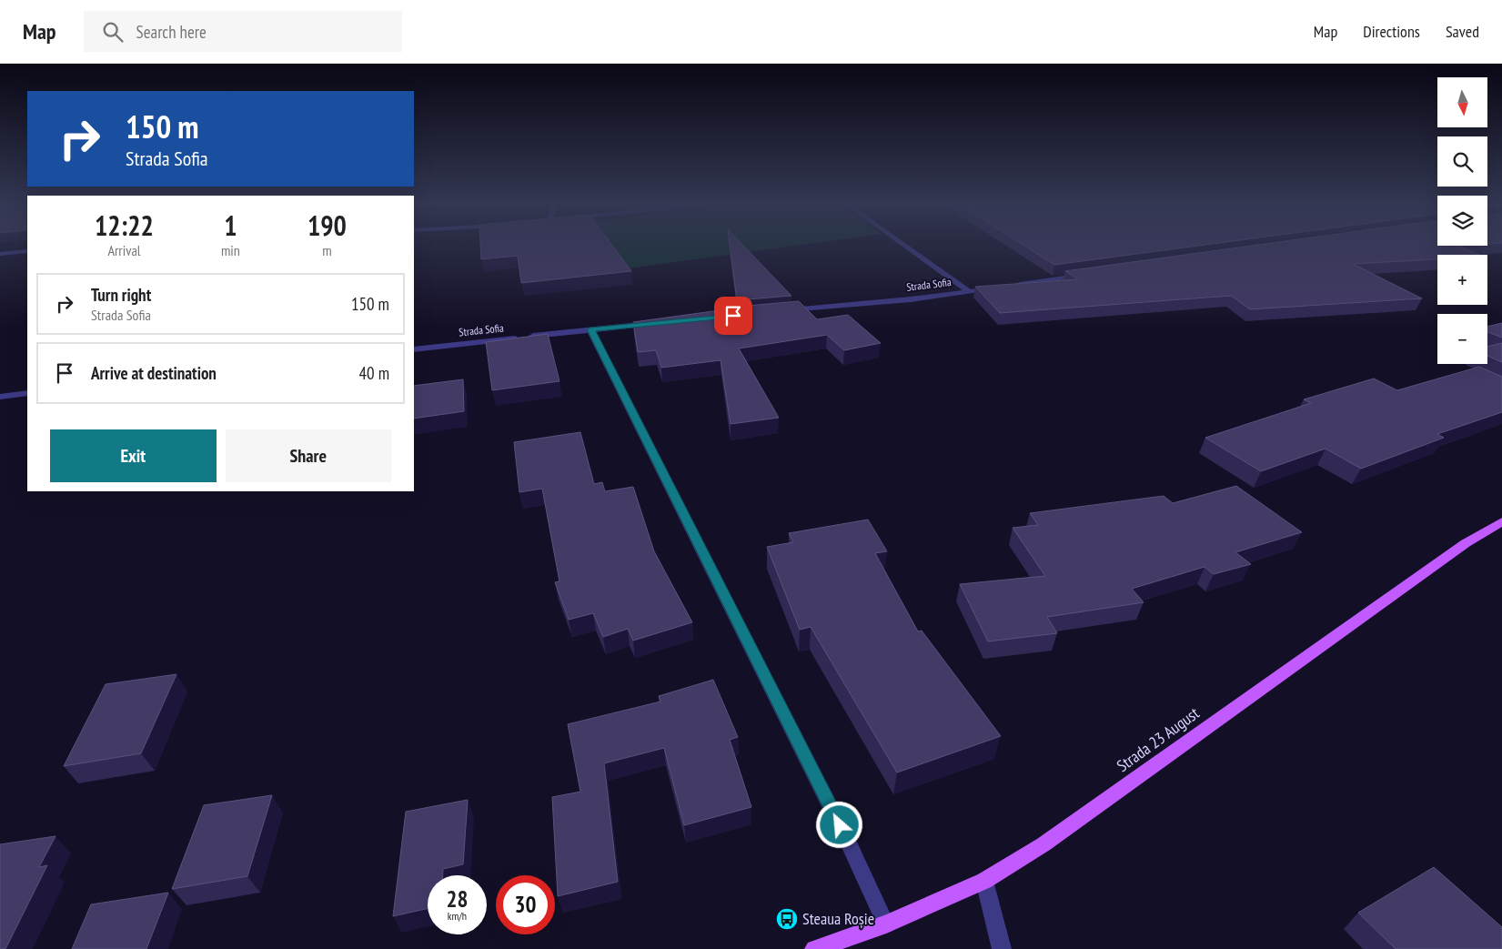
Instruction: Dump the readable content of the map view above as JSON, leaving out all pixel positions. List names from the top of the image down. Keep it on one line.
{"streets":{"main road":["Strada 23 August"],"street":["Strada Sofia"]},"places":{"bus stop":["Steaua Roșie"]},"north":"bottom","page":{"header":"Map","search":"Search here","nav":["Map","Directions","Saved"],"map_buttons":["+","−"],"turn":["150 m","Strada Sofia"],"eta":["12:22","Arrival","1","min","190","m"],"list":[{"name":"Turn right","note":"Strada Sofia","value":"150 m"},{"name":"Arrive at destination","value":"40 m"}],"buttons":["Exit","Share"],"speed":"28 km/h","limit":"30"}}
